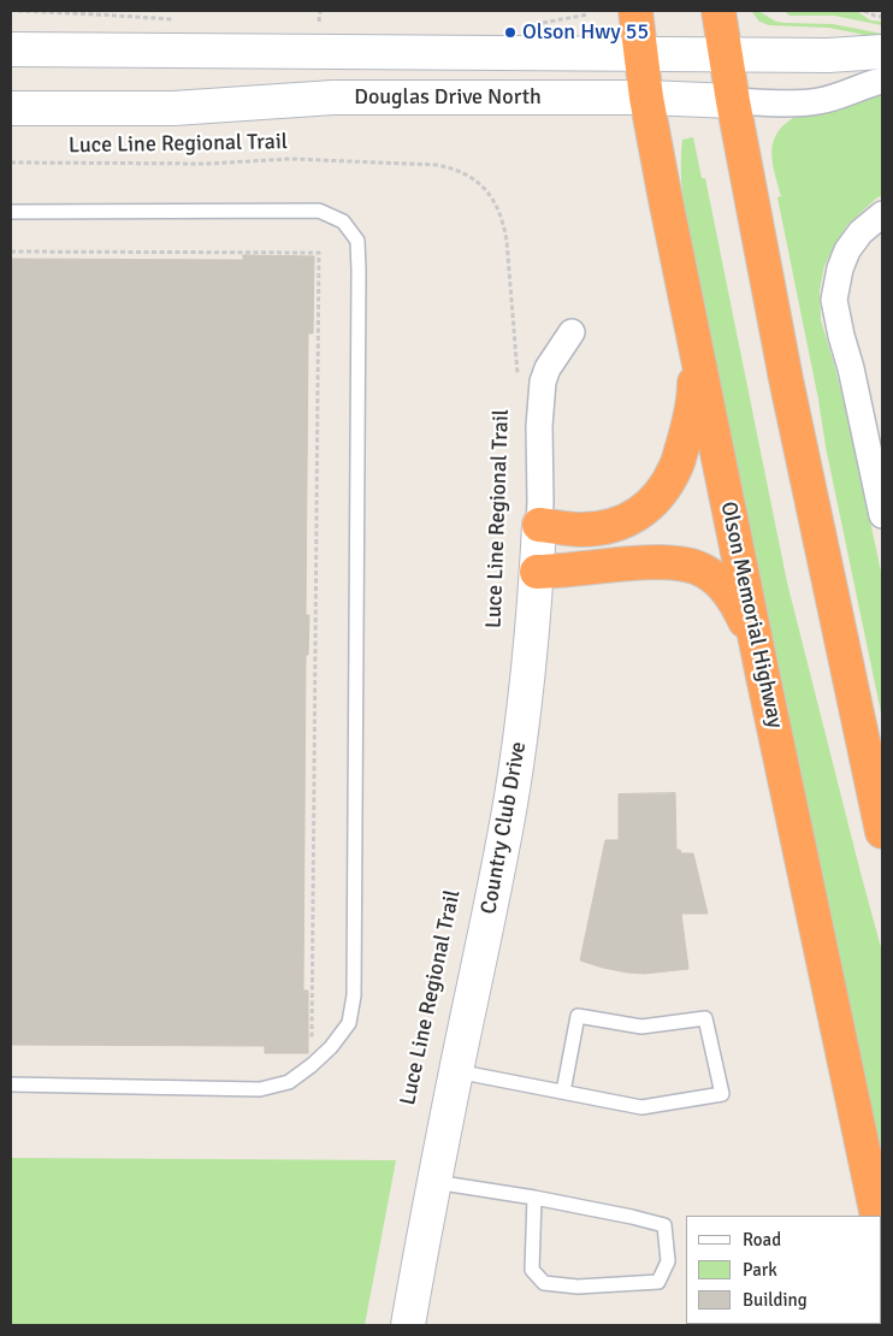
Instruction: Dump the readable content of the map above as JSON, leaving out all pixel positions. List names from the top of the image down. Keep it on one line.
{"streets":{"highway":["Olson Memorial Highway"],"street":["Douglas Drive North","Country Club Drive"],"path":["Luce Line Regional Trail"]},"crossings":[["Douglas Drive North","Olson Memorial Highway"]],"places":["Olson Hwy 55"],"legend":["Road","Park","Building"]}
